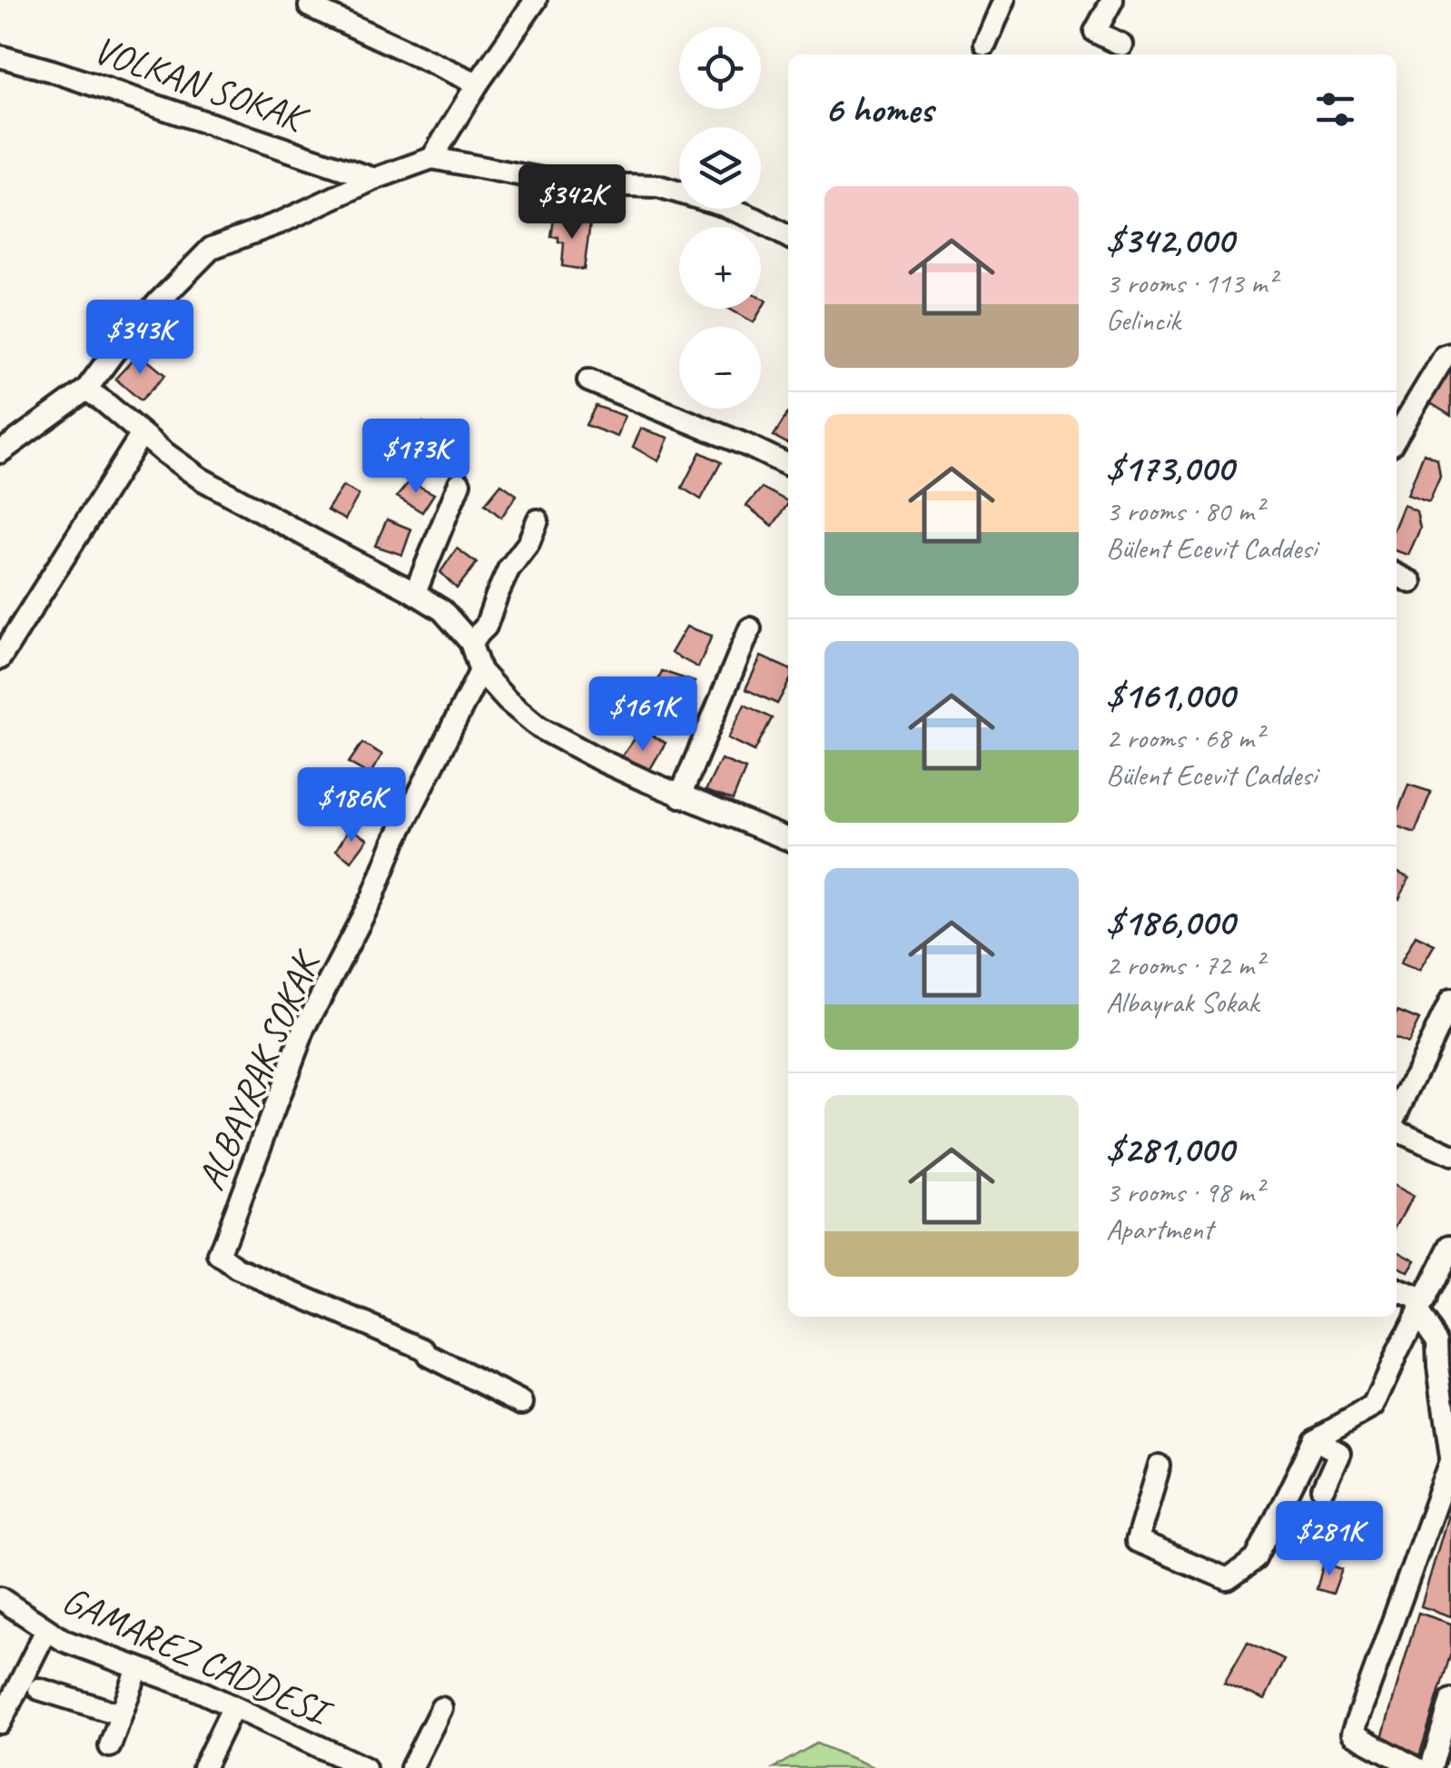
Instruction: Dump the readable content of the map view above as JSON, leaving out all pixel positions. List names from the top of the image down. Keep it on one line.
{"streets":{"street":["VOLKAN SOKAK","ALBAYRAK SOKAK","GAMAREZ CADDESI"]},"page":{"map_buttons":["+","−"],"heading":"6 homes","list":[{"name":"$342,000","note":"3 rooms · 113 m² · Gelincik"},{"name":"$173,000","note":"3 rooms · 80 m² · Bülent Ecevit Caddesi"},{"name":"$161,000","note":"2 rooms · 68 m² · Bülent Ecevit Caddesi"},{"name":"$186,000","note":"2 rooms · 72 m² · Albayrak Sokak"},{"name":"$281,000","note":"3 rooms · 98 m² · Apartment"}],"price":["$342K","$343K","$173K","$161K","$186K","$281K"]}}
